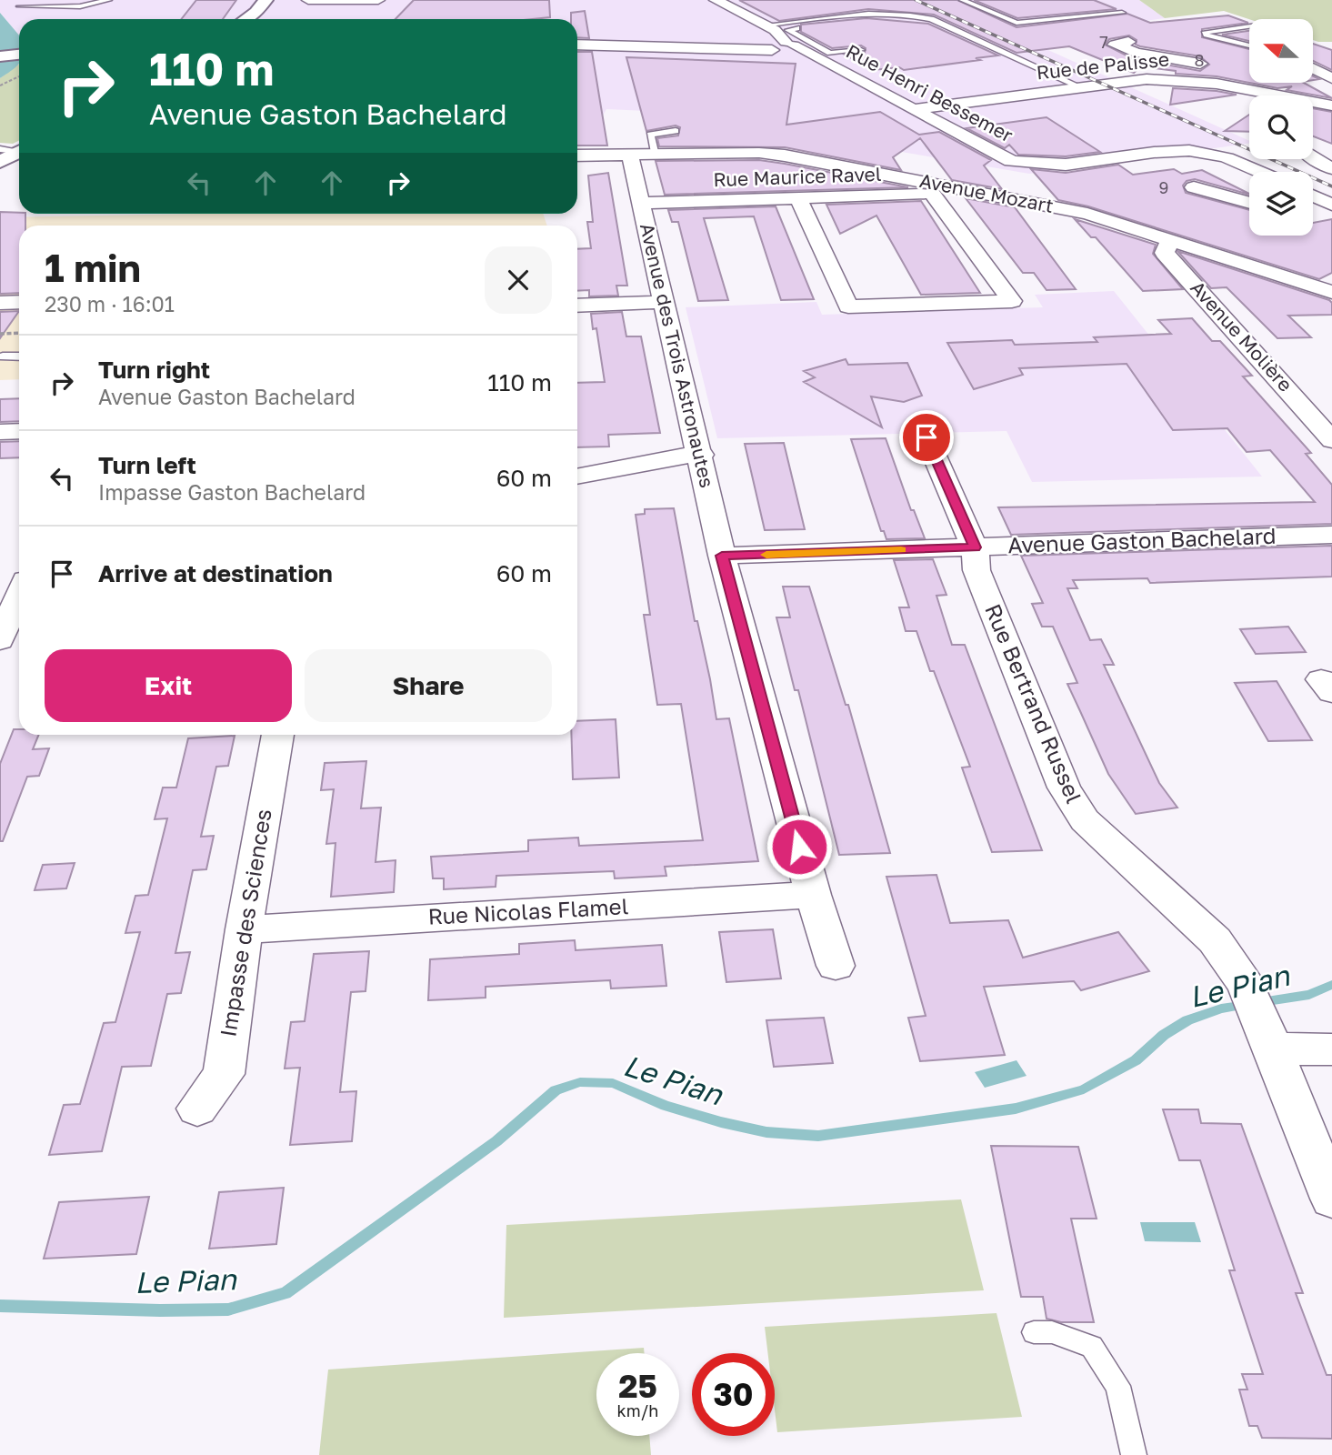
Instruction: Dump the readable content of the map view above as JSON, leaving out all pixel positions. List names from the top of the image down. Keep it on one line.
{"streets":{"street":["Rue de Palisse","Rue Henri Bessemer","Rue Maurice Ravel","Avenue Mozart","Avenue Molière","Avenue des Trois Astronautes","Avenue Gaston Bachelard","Rue Bertrand Russel","Rue Nicolas Flamel","Impasse des Sciences"]},"crossings":[["Rue de Palisse","Rue Henri Bessemer"],["Rue Maurice Ravel","Avenue Mozart"],["Rue Maurice Ravel","Avenue des Trois Astronautes"],["Avenue Mozart","Avenue Molière"],["Avenue Mozart","Avenue des Trois Astronautes"],["Avenue des Trois Astronautes","Avenue Gaston Bachelard"],["Avenue Gaston Bachelard","Rue Bertrand Russel"],["Rue Nicolas Flamel","Impasse des Sciences"]],"water":["Le Pian"],"house_numbers":["7","8","9"],"north":"left","page":{"turn":["110 m","Avenue Gaston Bachelard"],"heading":["1 min","230 m · 16:01"],"list":[{"name":"Turn right","note":"Avenue Gaston Bachelard","value":"110 m"},{"name":"Turn left","note":"Impasse Gaston Bachelard","value":"60 m"},{"name":"Arrive at destination","value":"60 m"}],"buttons":["Exit","Share"],"speed":"25 km/h","limit":"30"}}
